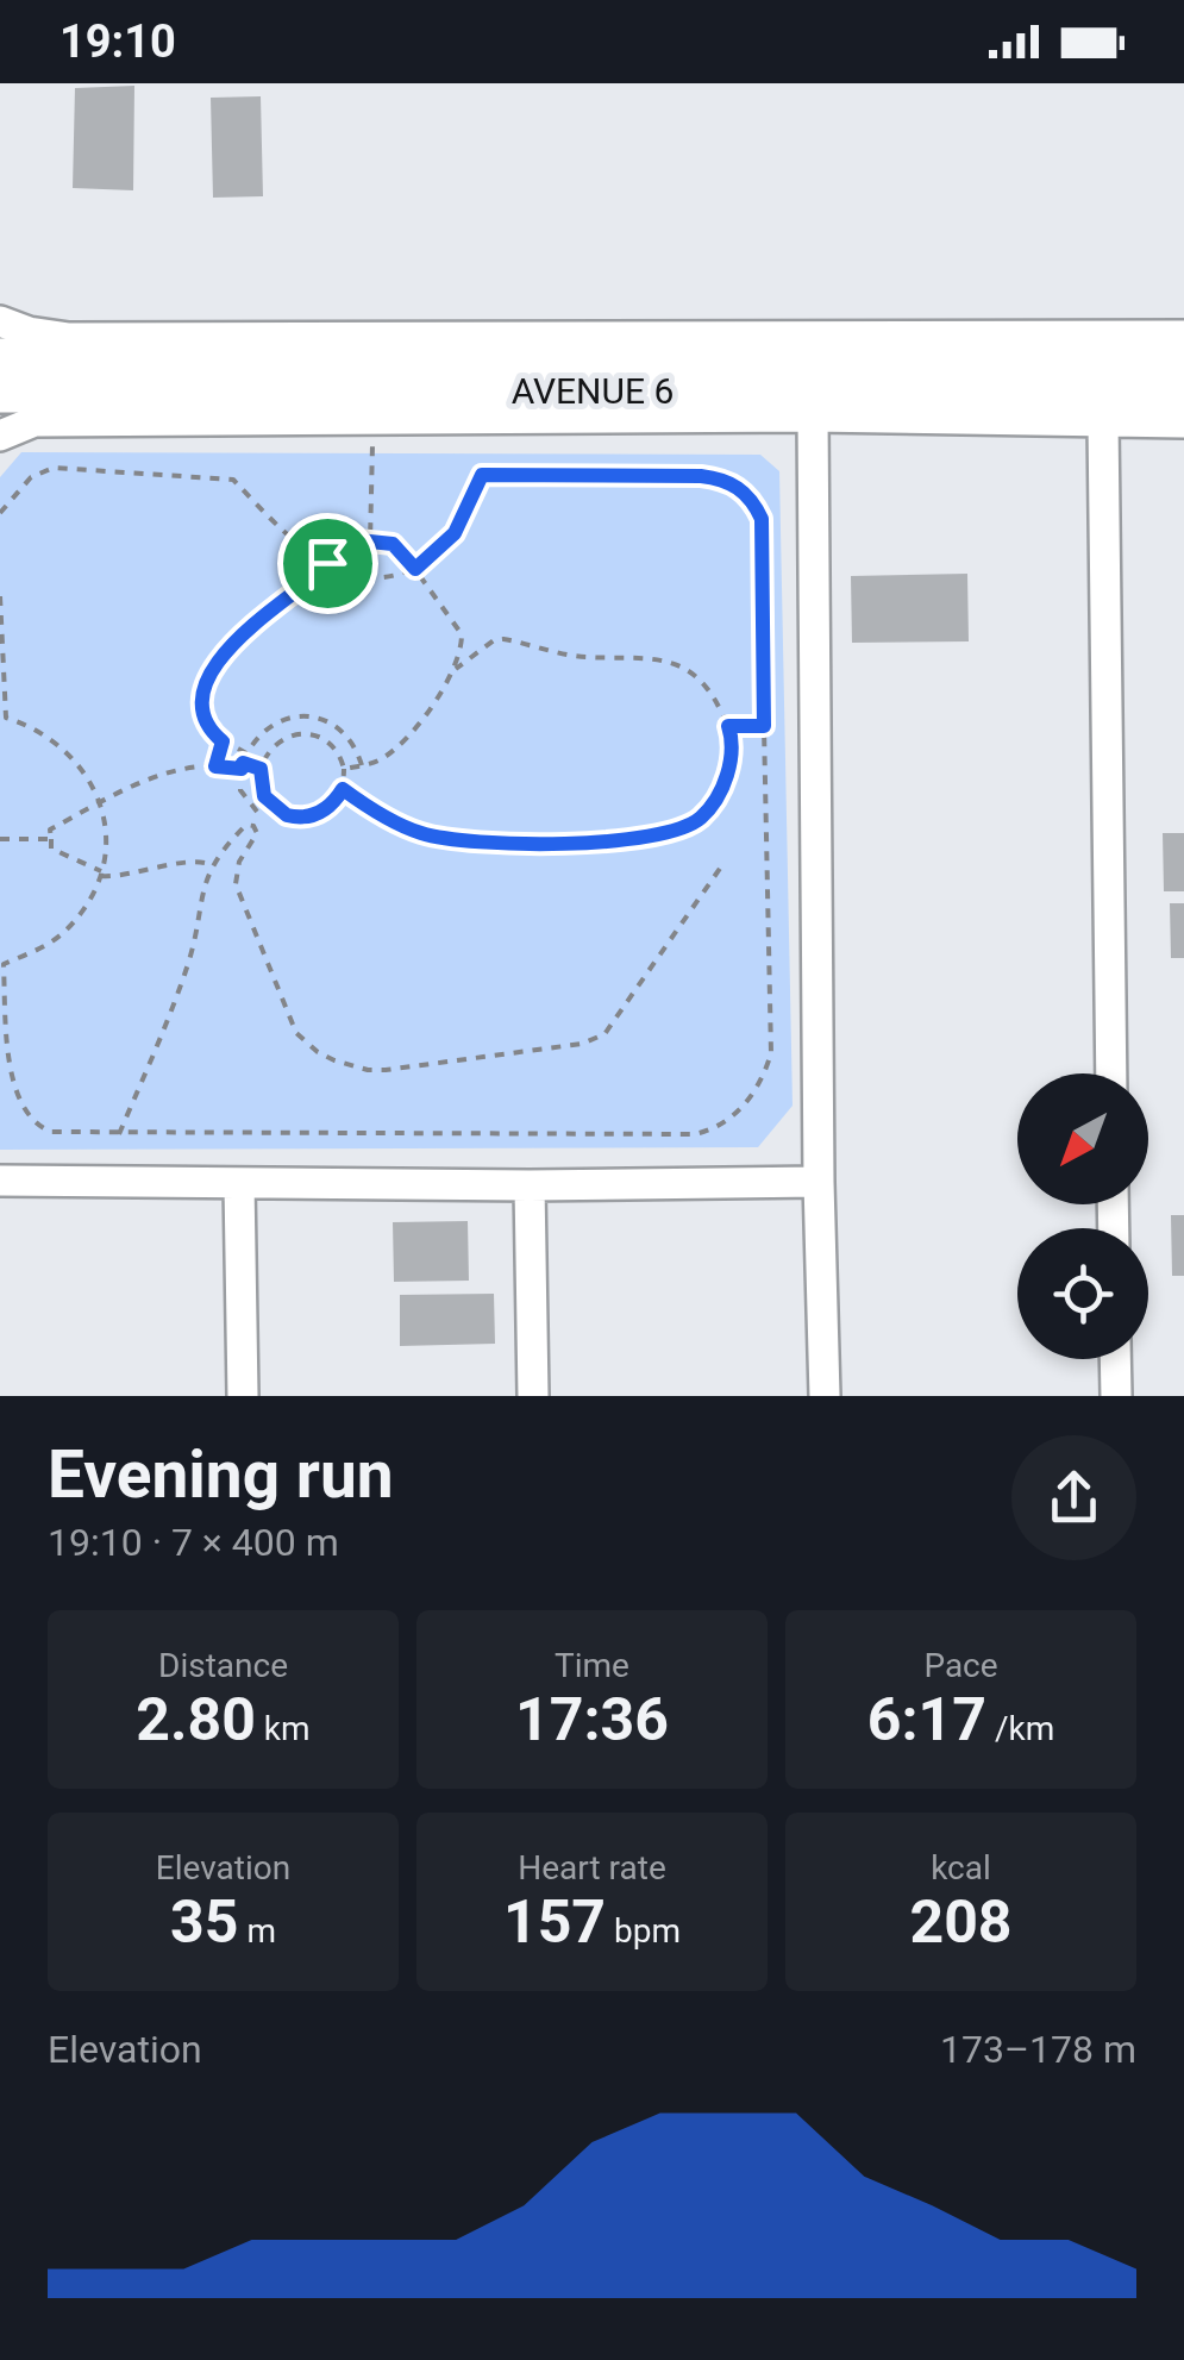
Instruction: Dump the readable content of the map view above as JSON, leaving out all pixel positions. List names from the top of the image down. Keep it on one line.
{"streets":{"main road":["AVENUE 6"]},"north":"bottom left","page":{"status":"19:10","heading":["Evening run","19:10 · 7 × 400 m"],"stats":[["Distance","2.80 km"],["Time","17:36"],["Pace","6:17 /km"],["Elevation","35 m"],["Heart rate","157 bpm"],["kcal","208"]],"chart":["Elevation","173–178 m"]}}
